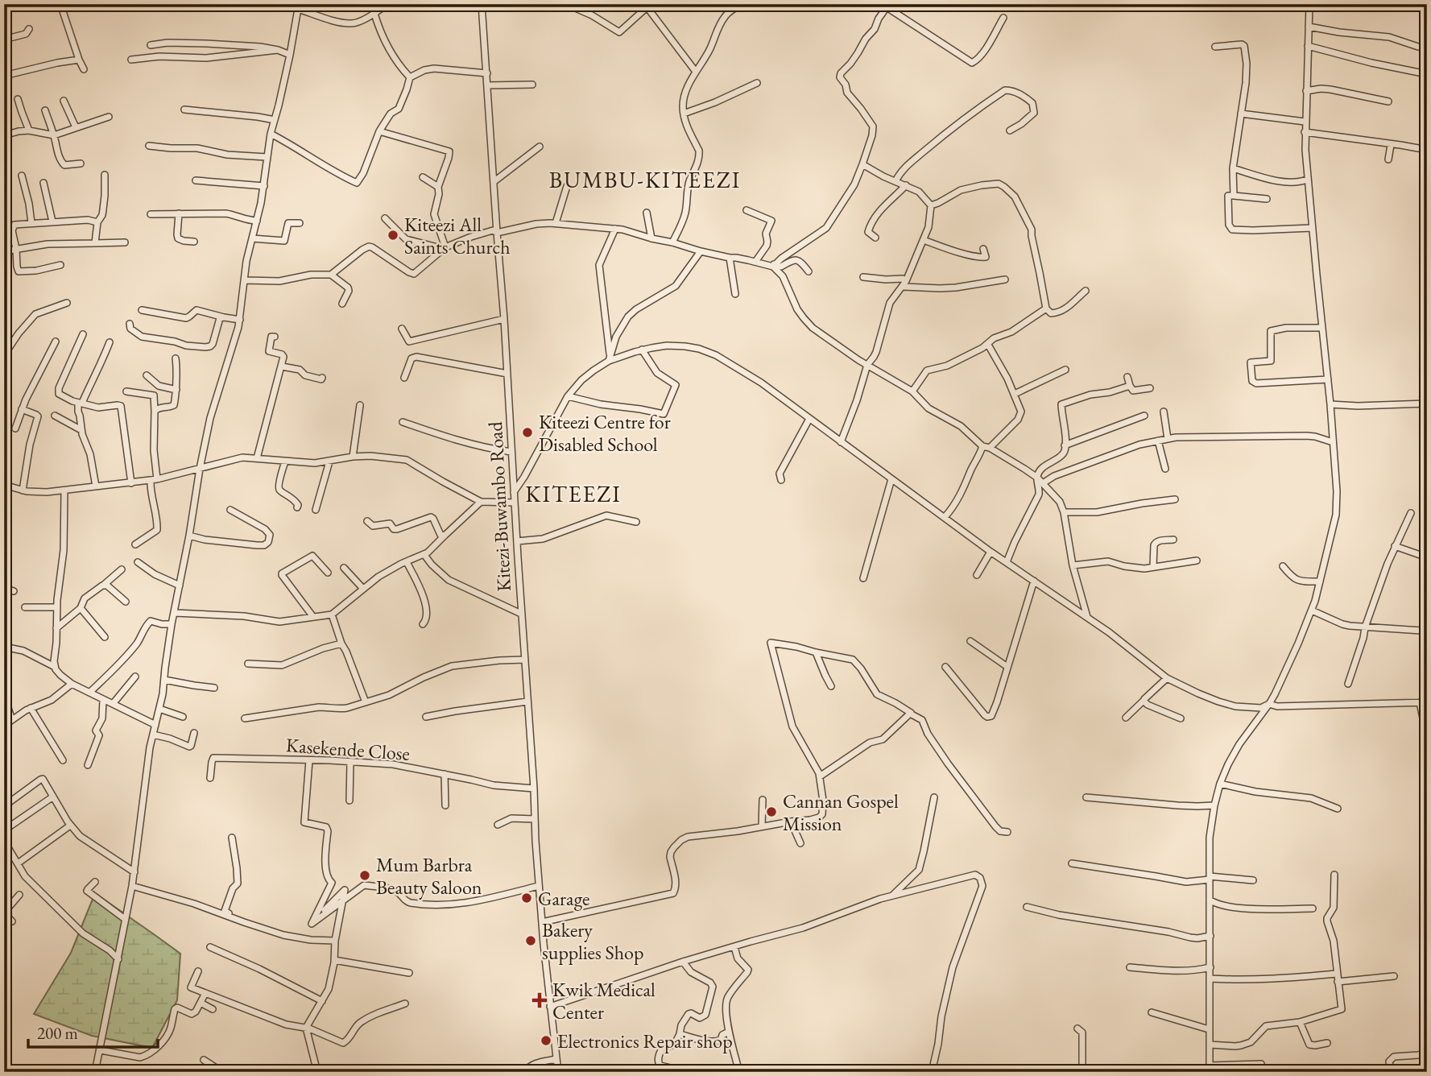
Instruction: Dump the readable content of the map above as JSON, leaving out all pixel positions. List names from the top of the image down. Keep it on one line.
{"streets":{"street":["Kitezi-Buwambo Road","Kasekende Close"]},"crossings":[["Kitezi-Buwambo Road","Kasekende Close"]],"districts":["BUMBU-KITEEZI","KITEEZI"],"places":{"other":["Kiteezi All Saints Church","Kiteezi Centre for Disabled School","Cannan Gospel Mission","Mum Barbra Beauty Saloon","Garage","Bakery supplies Shop","Electronics Repair shop"],"health":["Kwik Medical Center"]},"scale_bar":"200 m"}
